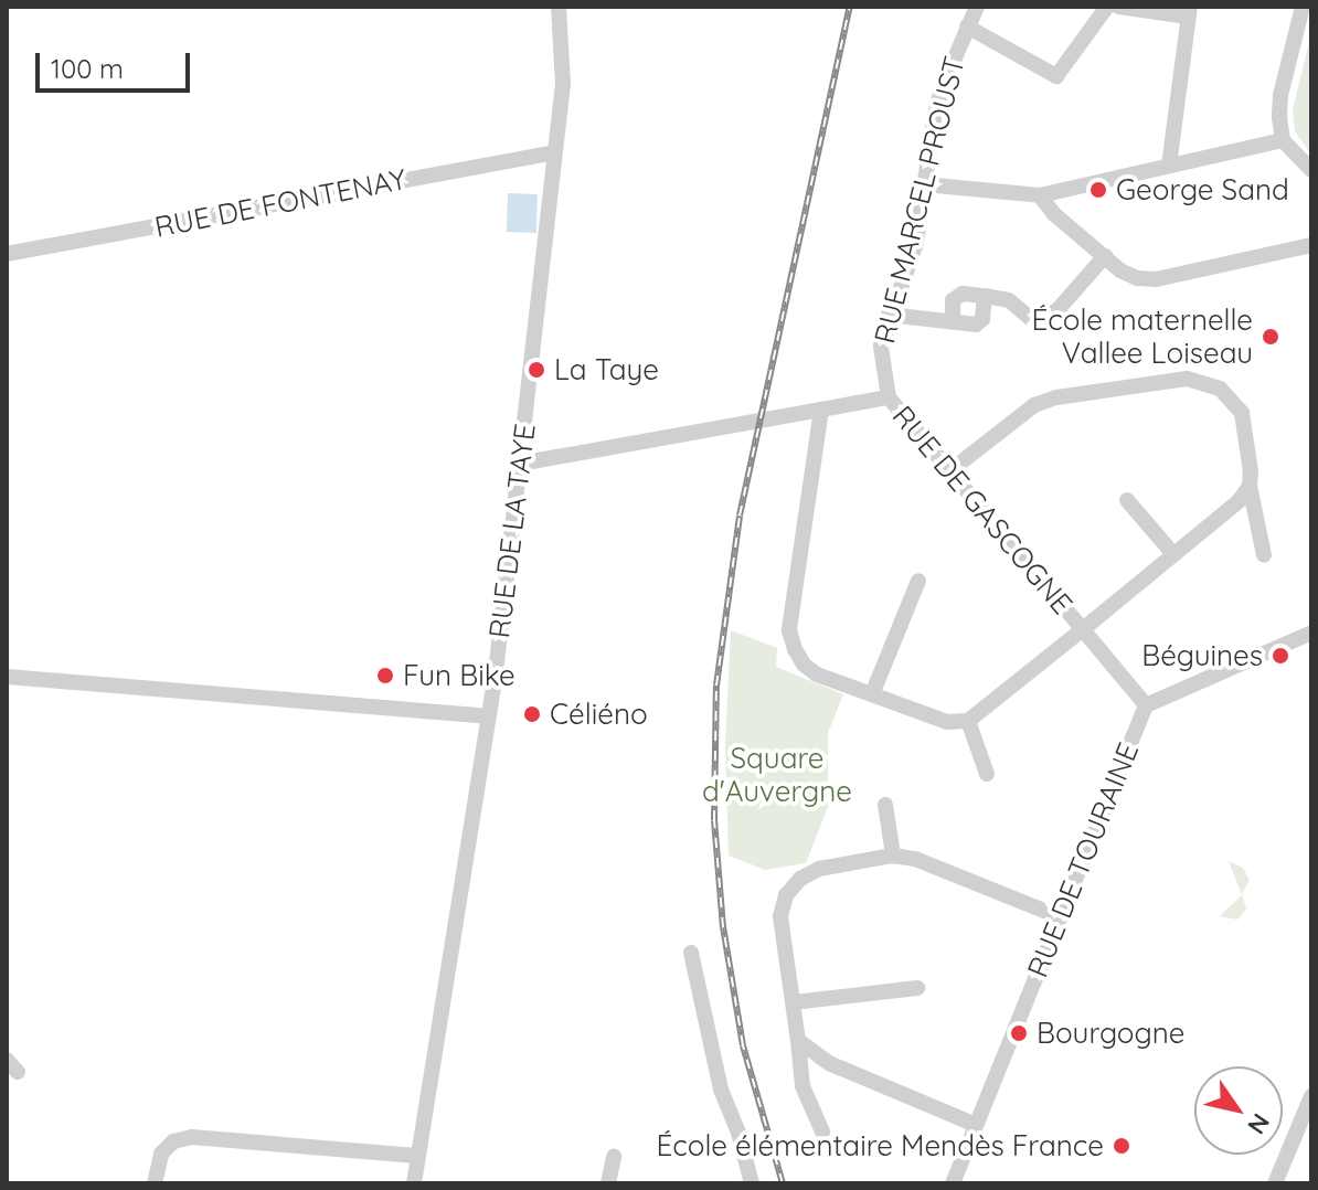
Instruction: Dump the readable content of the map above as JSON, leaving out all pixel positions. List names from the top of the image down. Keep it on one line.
{"streets":{"street":["RUE MARCEL PROUST","RUE DE FONTENAY","RUE DE GASCOGNE","RUE DE LA TAYE","RUE DE TOURAINE"]},"crossings":[["RUE MARCEL PROUST","RUE DE GASCOGNE"],["RUE DE FONTENAY","RUE DE LA TAYE"],["RUE DE GASCOGNE","RUE DE LA TAYE"],["RUE DE GASCOGNE","RUE DE TOURAINE"]],"parks":["Square d'Auvergne"],"places":["George Sand","École maternelle Vallee Loiseau","La Taye","Béguines","Fun Bike","Céliéno","Bourgogne","École élémentaire Mendès France"],"scale_bar":"100 m","north":"bottom right"}
